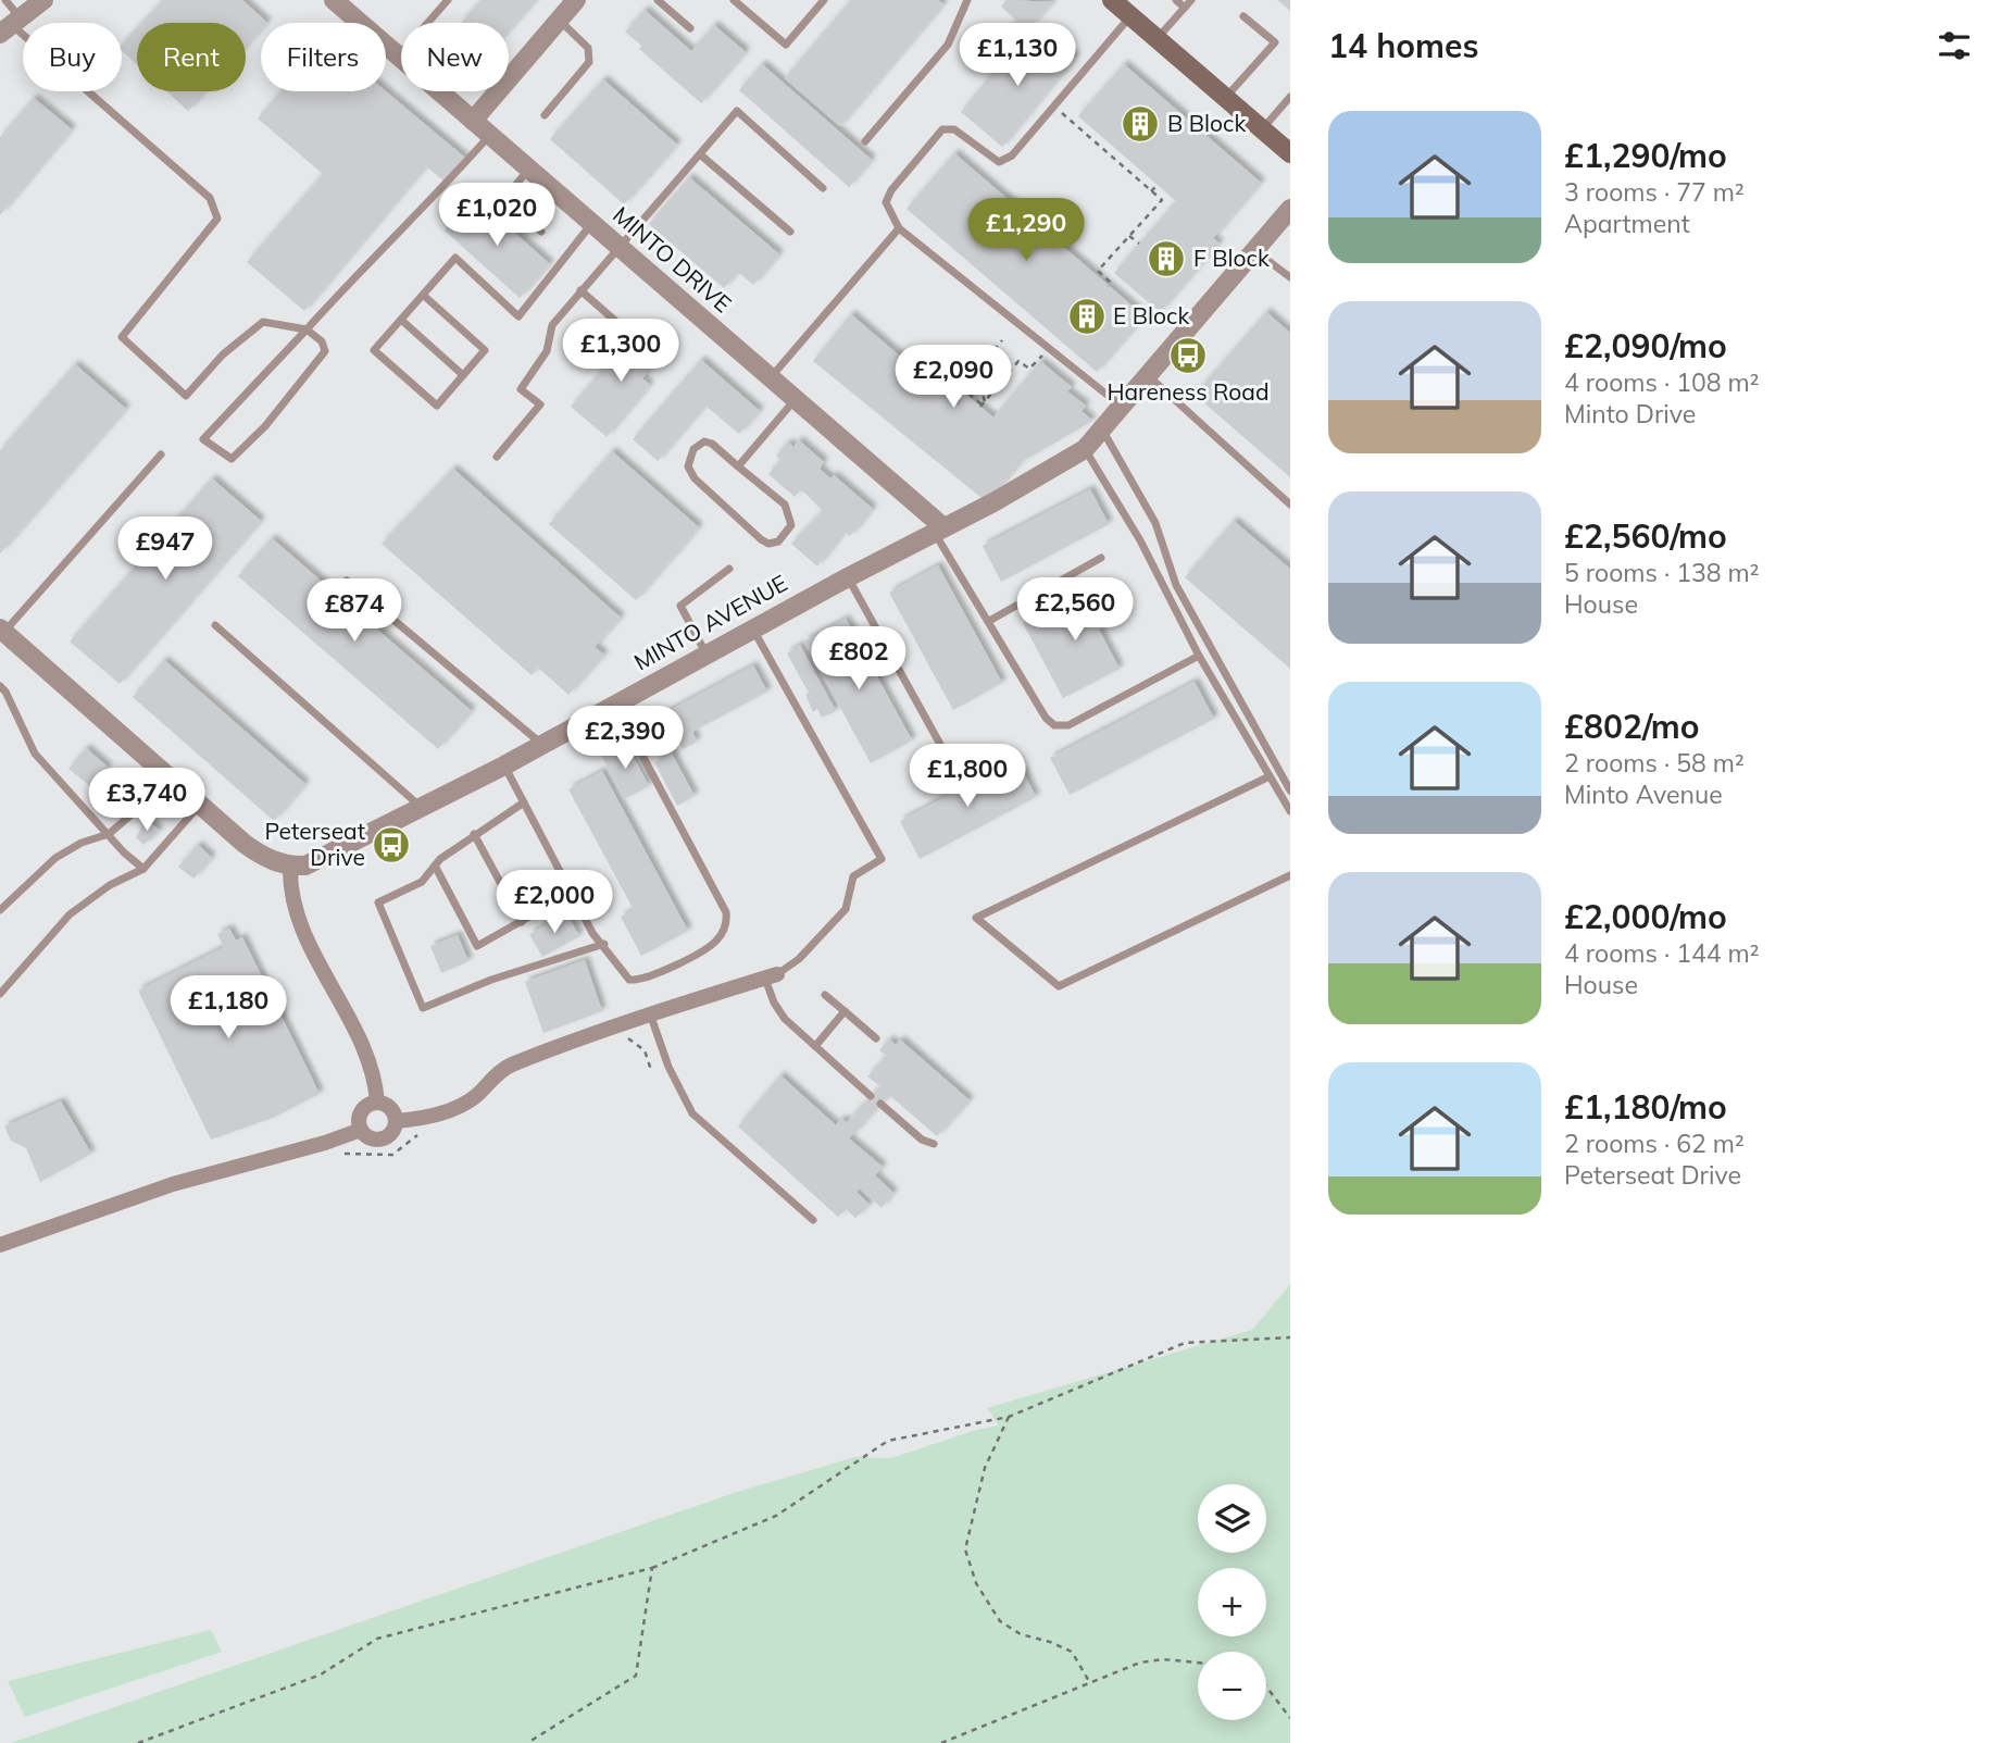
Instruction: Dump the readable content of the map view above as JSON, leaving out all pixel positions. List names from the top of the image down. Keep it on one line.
{"streets":{"street":["MINTO DRIVE","MINTO AVENUE"]},"crossings":[["MINTO DRIVE","MINTO AVENUE"]],"places":{"building":["B Block","F Block","E Block"],"bus stop":["Hareness Road","Peterseat Drive"]},"page":{"heading":"14 homes","price":["£1,130","£1,020","£1,290","£1,300","£2,090","£947","£2,560","£874","£802","£2,390","£1,800","£3,740","£2,000","£1,180"],"chip":["Buy","Rent","Filters","New"],"list":[{"name":"£1,290/mo","note":"3 rooms · 77 m² · Apartment"},{"name":"£2,090/mo","note":"4 rooms · 108 m² · Minto Drive"},{"name":"£2,560/mo","note":"5 rooms · 138 m² · House"},{"name":"£802/mo","note":"2 rooms · 58 m² · Minto Avenue"},{"name":"£2,000/mo","note":"4 rooms · 144 m² · House"},{"name":"£1,180/mo","note":"2 rooms · 62 m² · Peterseat Drive"}],"map_buttons":["+","−"]}}
